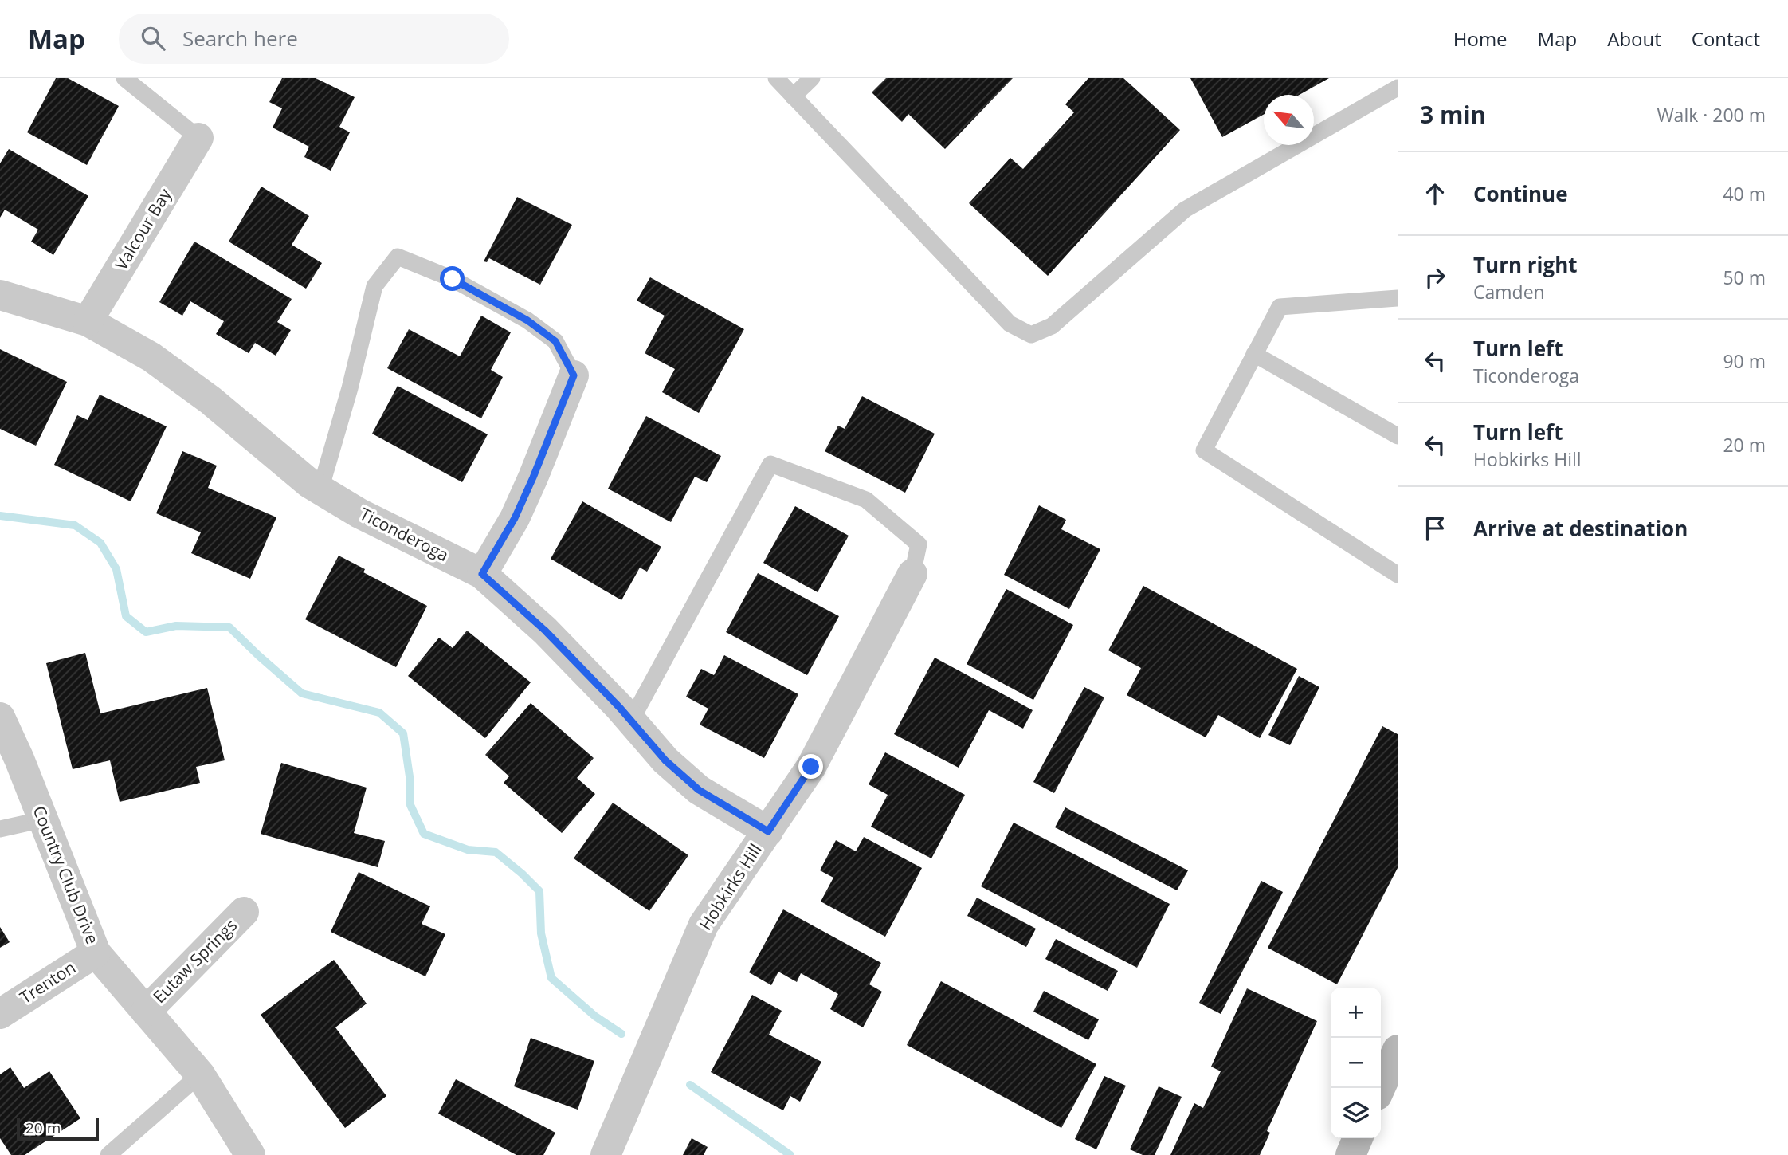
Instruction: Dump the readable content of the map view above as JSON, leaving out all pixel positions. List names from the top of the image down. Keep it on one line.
{"streets":{"street":["Valcour Bay","Ticonderoga","Country Club Drive","Hobkirks Hill","Eutaw Springs","Trenton"]},"crossings":[["Valcour Bay","Ticonderoga"],["Ticonderoga","Hobkirks Hill"],["Country Club Drive","Eutaw Springs"],["Country Club Drive","Trenton"]],"scale_bar":"20 m","north":"top left","page":{"header":"Map","search":"Search here","nav":["Home","Map","About","Contact"],"heading":["3 min","Walk · 200 m"],"list":[["Continue","40 m"],["Turn right","Camden","50 m"],["Turn left","Ticonderoga","90 m"],["Turn left","Hobkirks Hill","20 m"],"Arrive at destination"],"map_buttons":["+","−"],"scale":"20 m"}}
